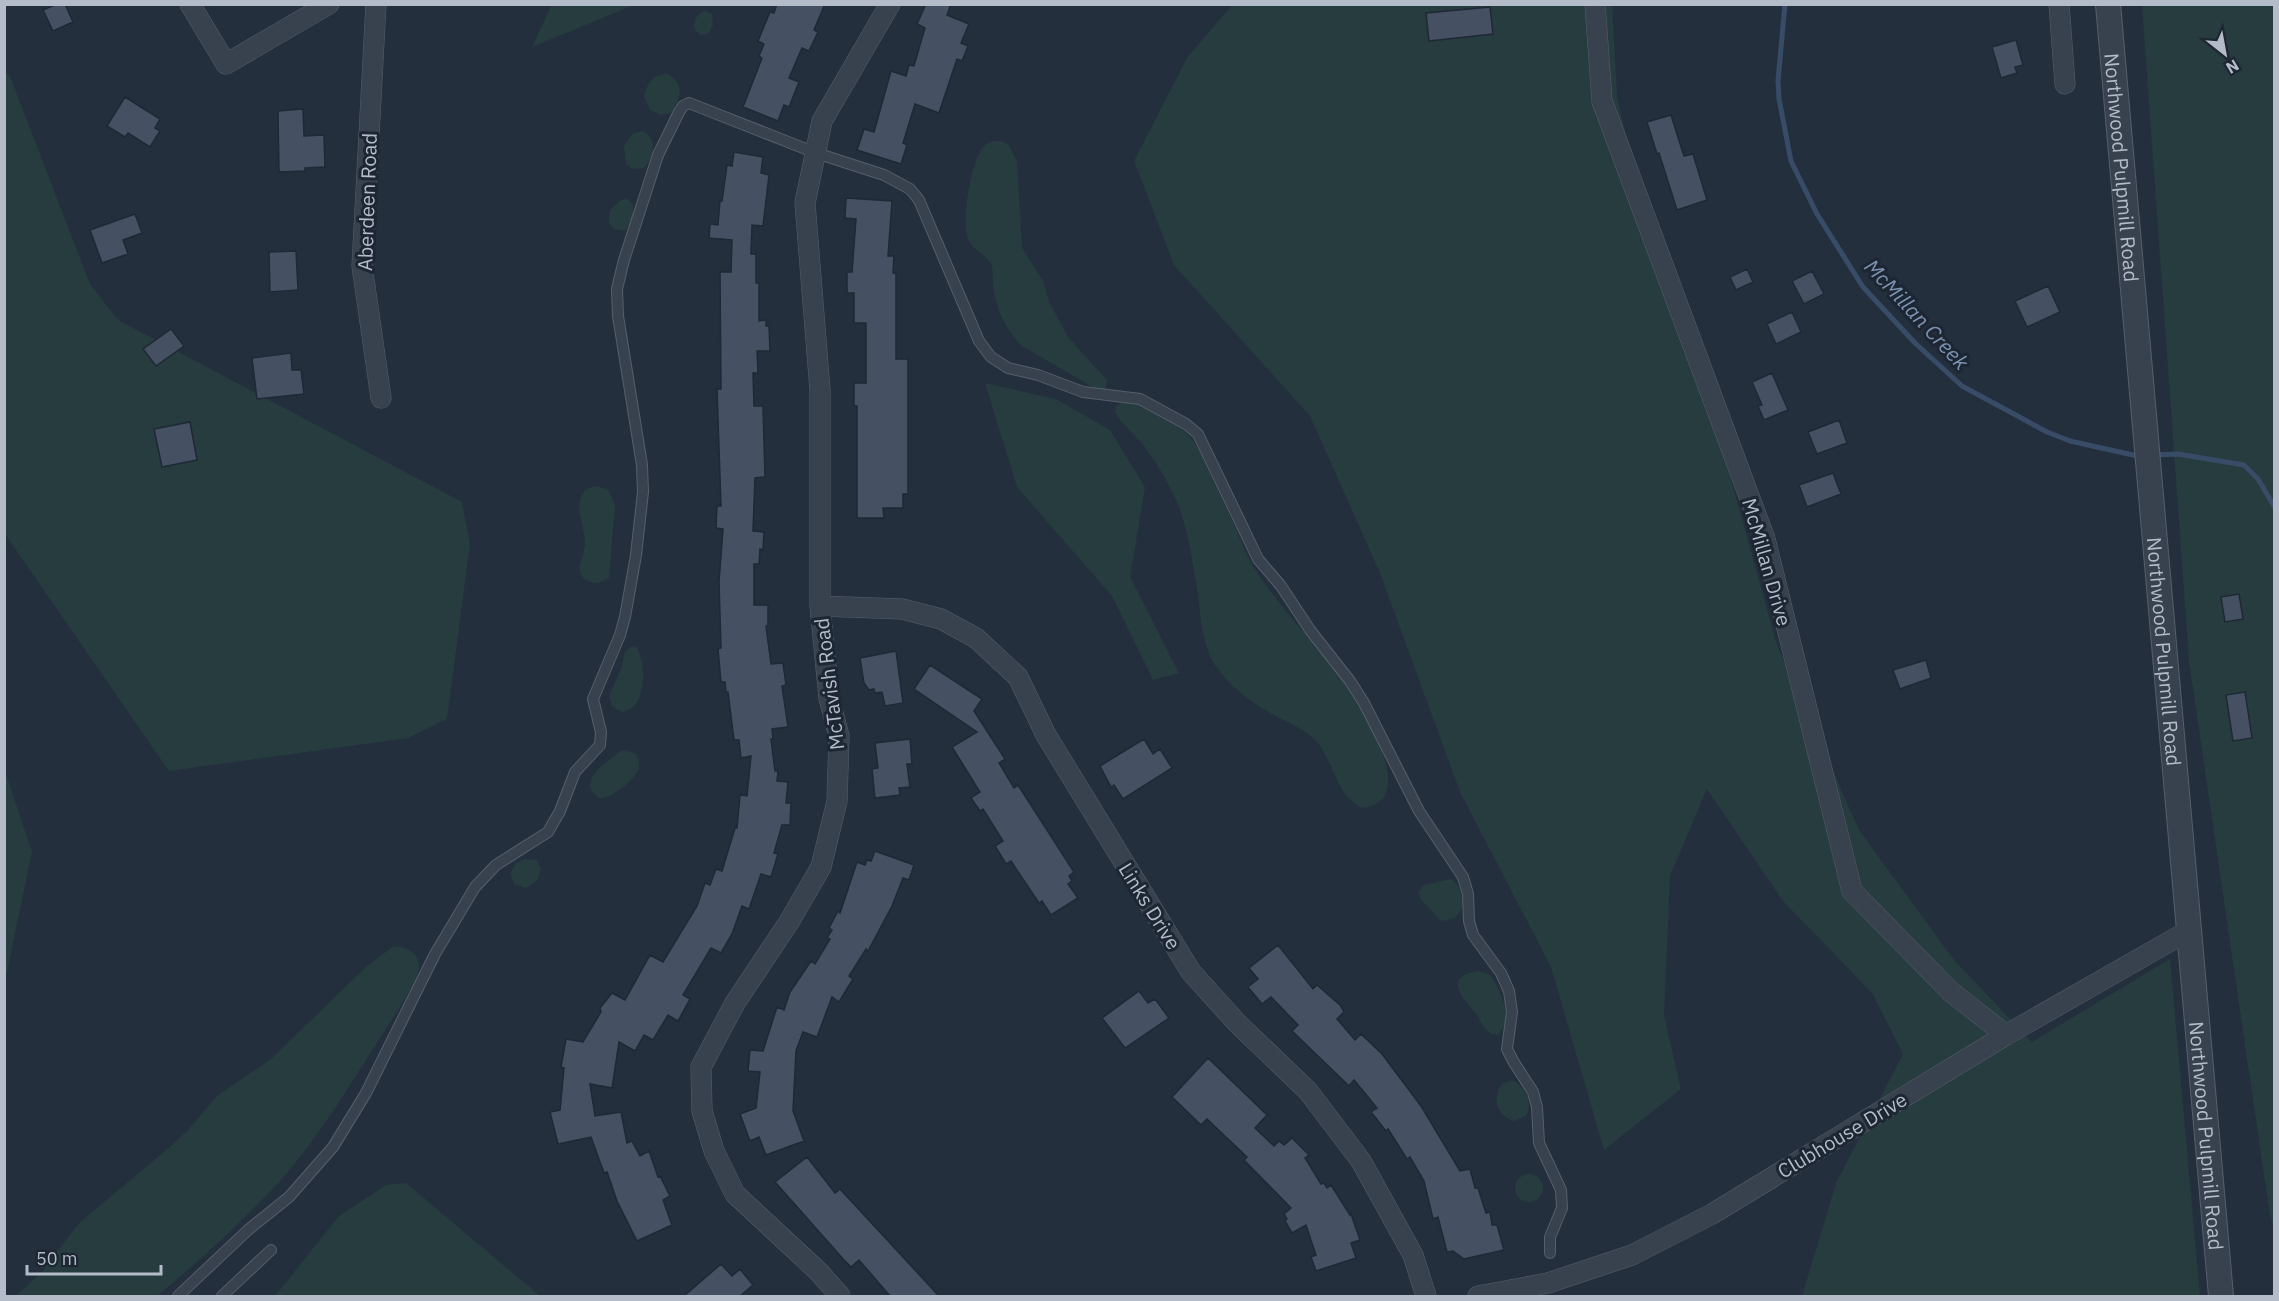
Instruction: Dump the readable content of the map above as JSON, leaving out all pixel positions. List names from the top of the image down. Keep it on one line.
{"streets":{"street":["Northwood Pulpmill Road","Aberdeen Road","McMillan Drive","McTavish Road","Links Drive","Clubhouse Drive"]},"crossings":[["Northwood Pulpmill Road","Clubhouse Drive"],["McMillan Drive","Clubhouse Drive"],["McTavish Road","Links Drive"]],"water":["McMillan Creek"],"scale_bar":"50 m","north":"bottom right"}
